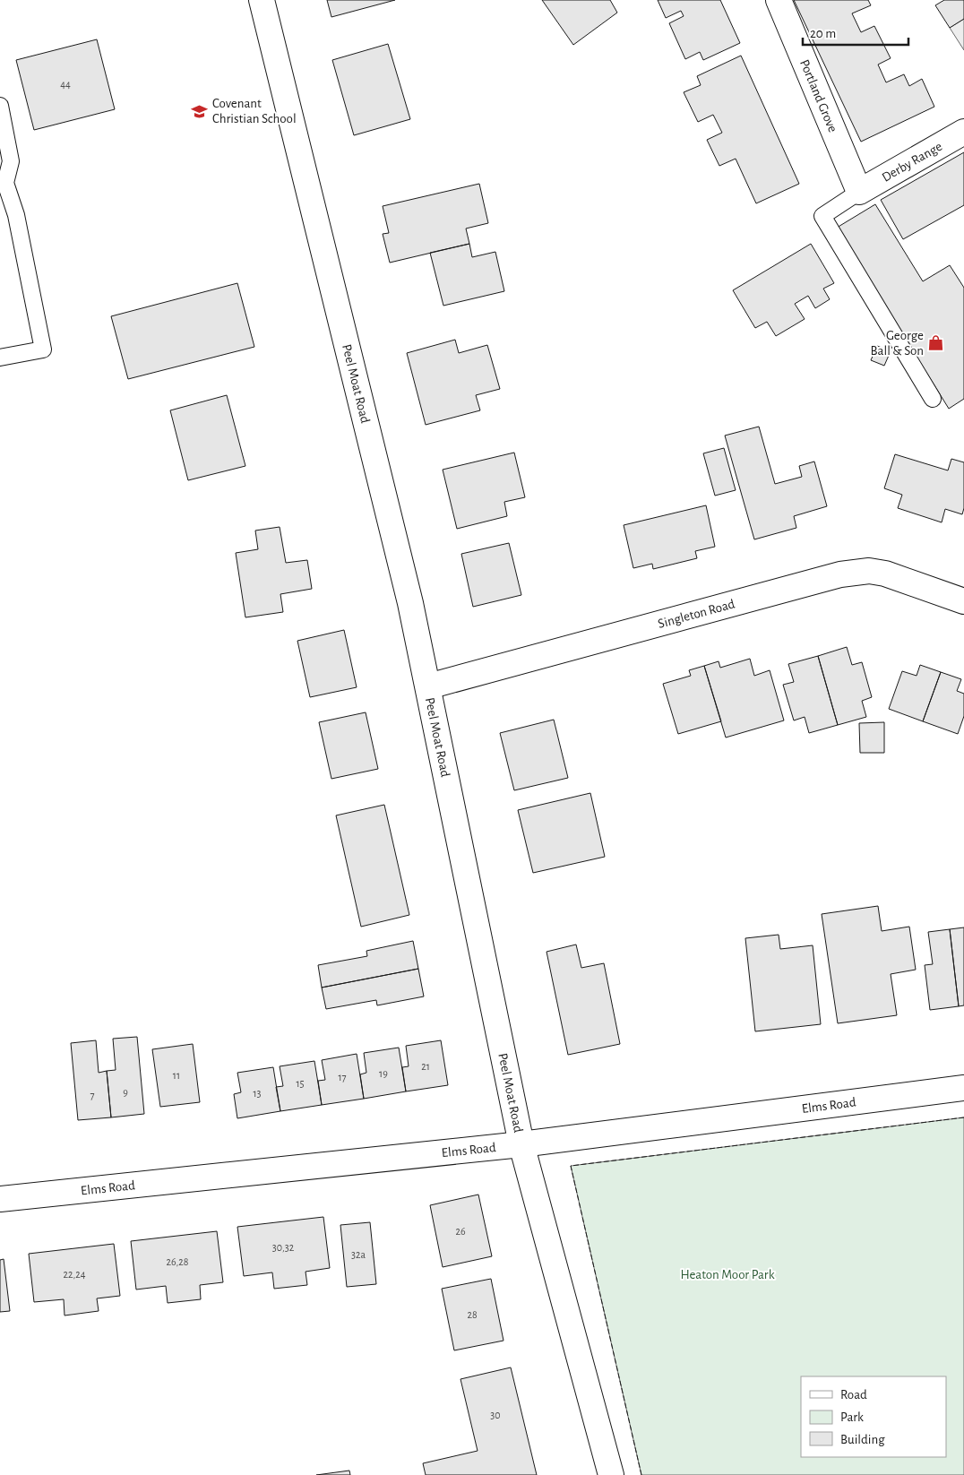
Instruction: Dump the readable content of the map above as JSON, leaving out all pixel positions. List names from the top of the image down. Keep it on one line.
{"streets":{"street":["Portland Grove","Derby Range","Peel Moat Road","Singleton Road","Elms Road"]},"crossings":[["Portland Grove","Derby Range"],["Peel Moat Road","Singleton Road"],["Peel Moat Road","Elms Road"]],"parks":["Heaton Moor Park"],"places":{"school or university":["Covenant Christian School"],"shop":["George Ball & Son"]},"house_numbers":["44","21","19","11","17","15","9","13","7","26","30,32","32a","26,28","22,24","28","30"],"legend":["Road","Park","Building"],"scale_bar":"20 m"}
